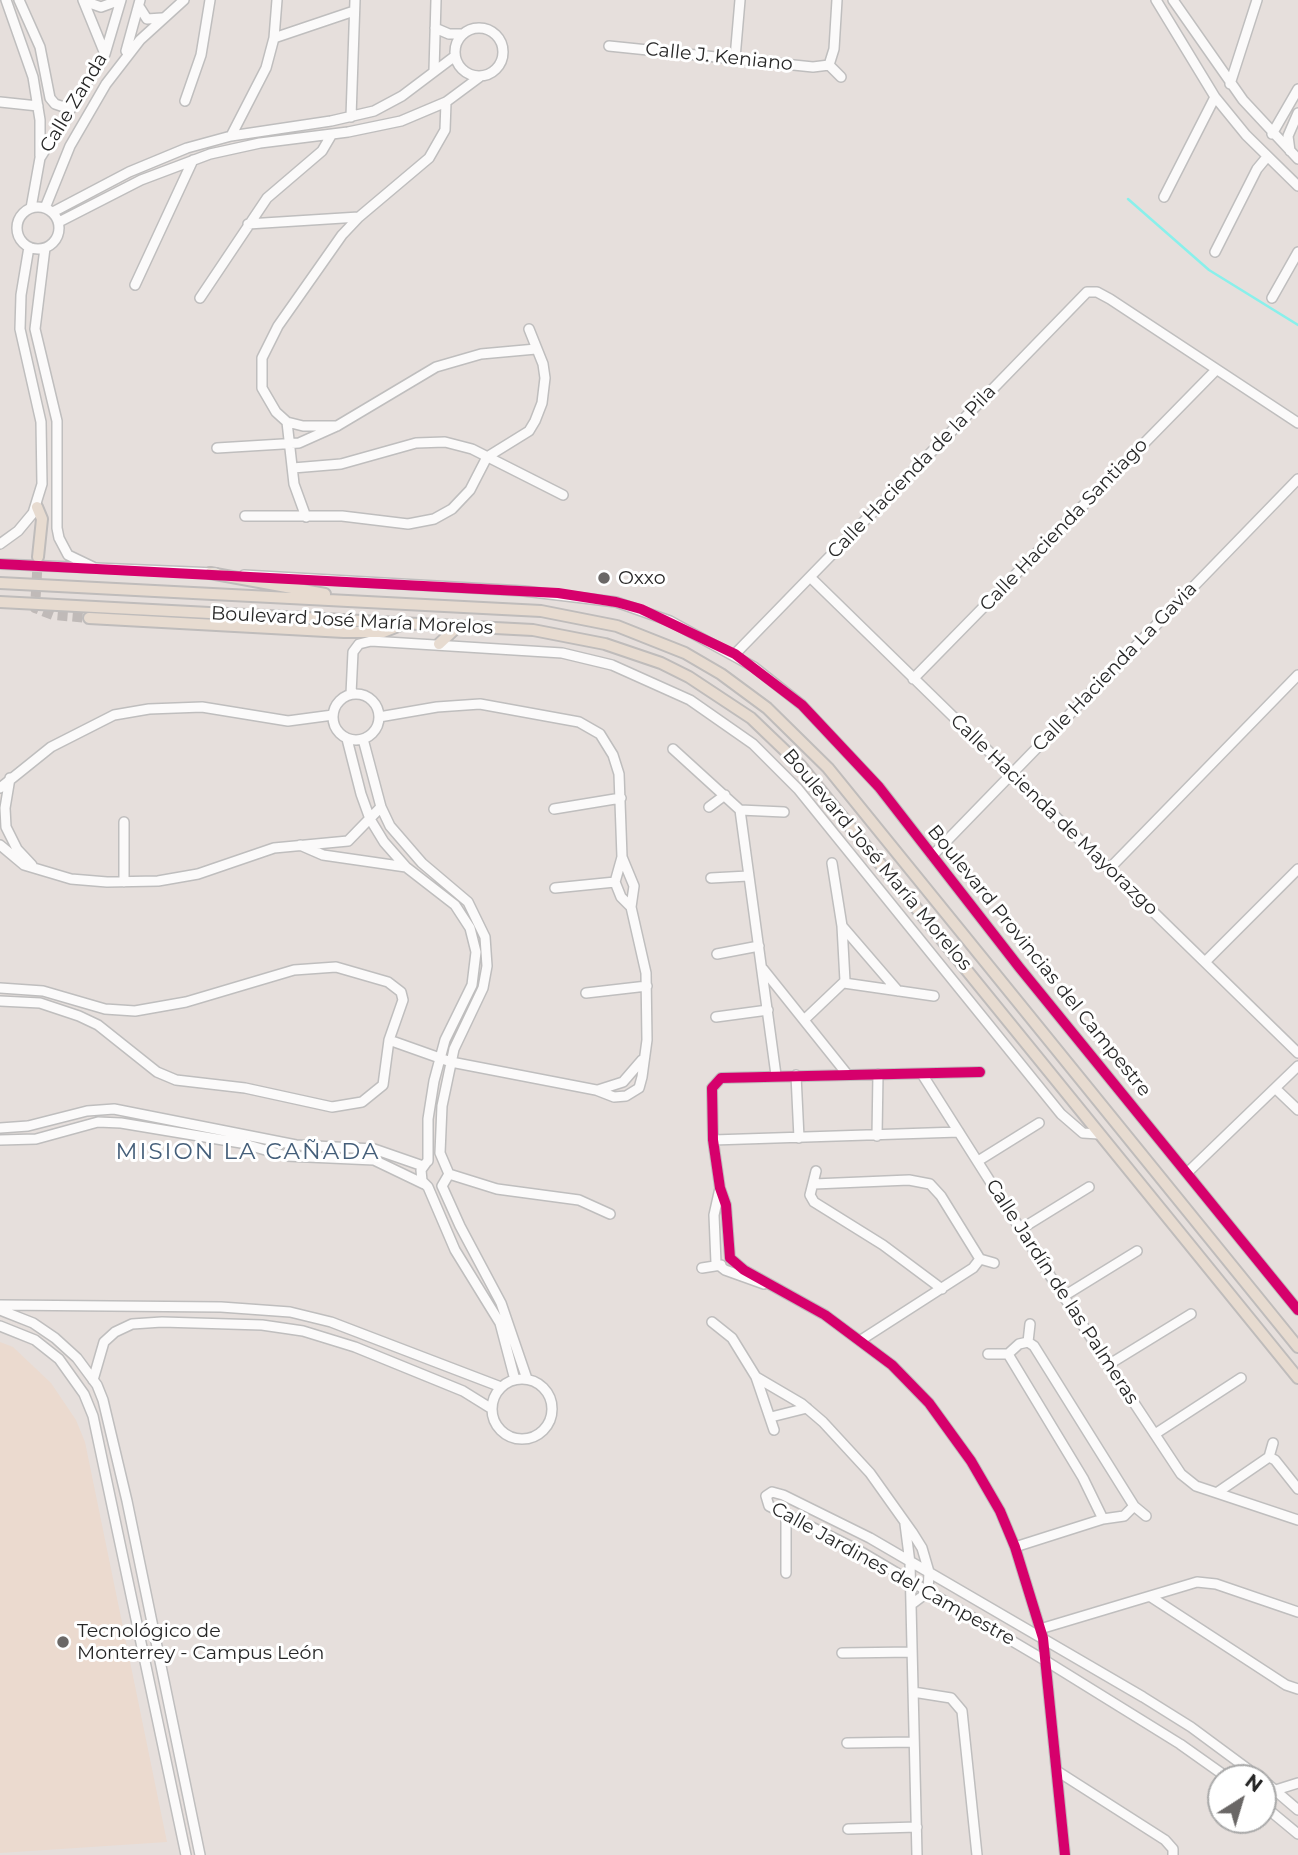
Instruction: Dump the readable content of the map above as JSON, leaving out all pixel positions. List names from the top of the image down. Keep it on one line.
{"streets":{"main road":["Boulevard José María Morelos"],"street":["Calle J. Keniano","Calle Zanda","Calle Hacienda de la Pila","Calle Hacienda Santiago","Calle Hacienda La Gavia","Calle Hacienda de Mayorazgo","Boulevard Provincias del Campestre","Calle Jardín de las Palmeras","Calle Jardines del Campestre"]},"crossings":[["Calle Hacienda de la Pila","Calle Hacienda Santiago"],["Calle Hacienda de la Pila","Calle Hacienda de Mayorazgo"],["Calle Hacienda de la Pila","Boulevard Provincias del Campestre"],["Calle Hacienda Santiago","Calle Hacienda de Mayorazgo"],["Calle Hacienda La Gavia","Calle Hacienda de Mayorazgo"],["Calle Hacienda La Gavia","Boulevard Provincias del Campestre"]],"districts":["MISION LA CAÑADA"],"places":["Oxxo","Tecnológico de Monterrey - Campus León"],"north":"top right"}
